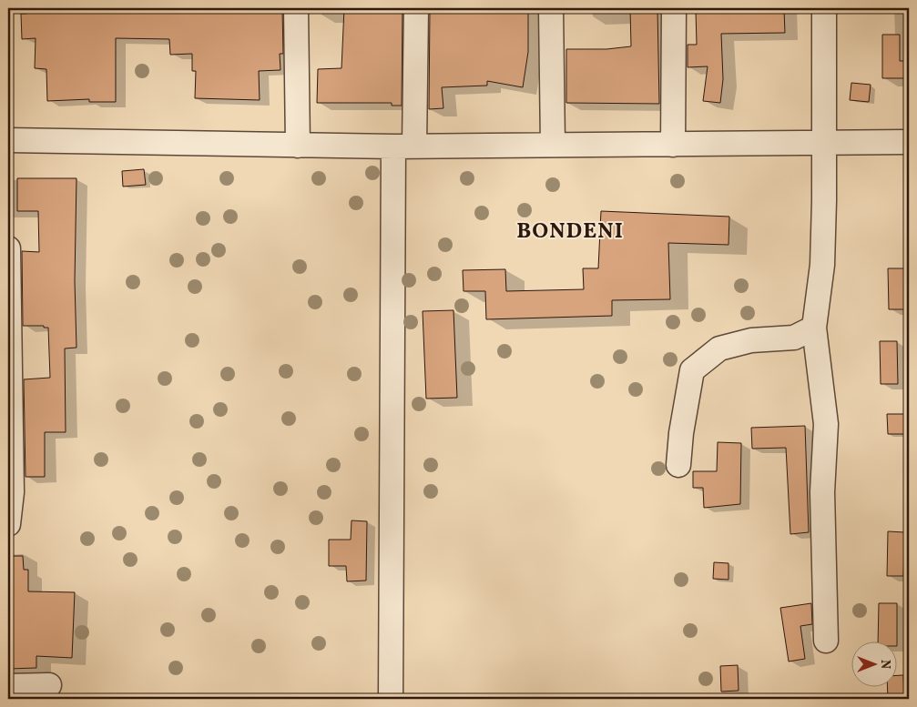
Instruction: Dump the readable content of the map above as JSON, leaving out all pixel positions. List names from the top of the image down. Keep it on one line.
{"districts":["BONDENI"],"north":"right"}
